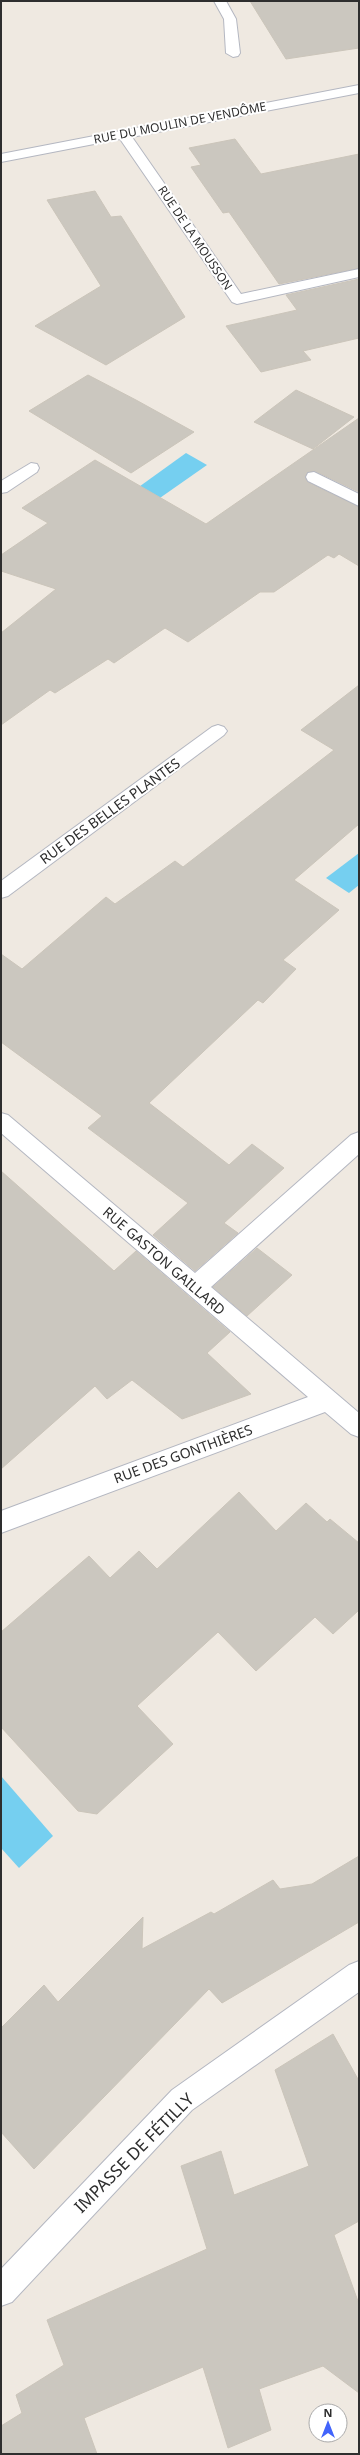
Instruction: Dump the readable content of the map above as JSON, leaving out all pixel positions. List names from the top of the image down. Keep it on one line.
{"streets":{"street":["RUE DU MOULIN DE VENDÔME","RUE DE LA MOUSSON","RUE DES BELLES PLANTES","RUE GASTON GAILLARD","RUE DES GONTHIÈRES","IMPASSE DE FÉTILLY"]},"crossings":[["RUE DU MOULIN DE VENDÔME","RUE DE LA MOUSSON"],["RUE GASTON GAILLARD","RUE DES GONTHIÈRES"]],"north":"top"}
